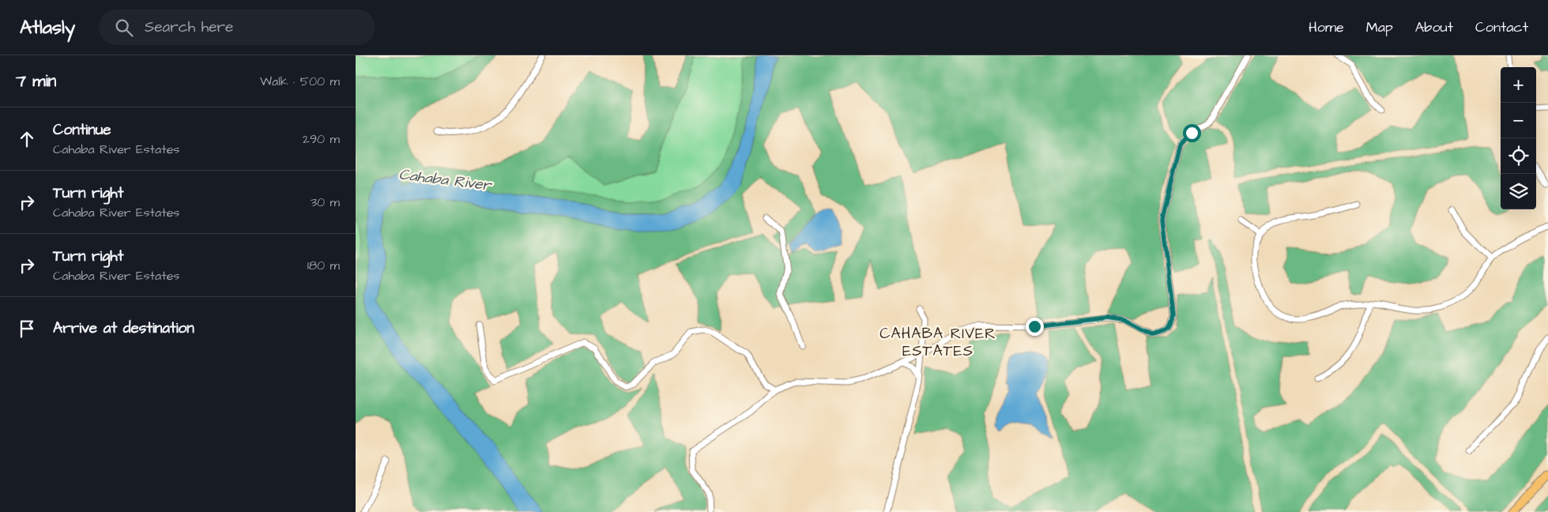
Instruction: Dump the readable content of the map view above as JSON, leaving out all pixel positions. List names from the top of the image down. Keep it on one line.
{"districts":["CAHABA RIVER ESTATES"],"water":["Cahaba River"],"page":{"header":"Atlasly","search":"Search here","nav":["Home","Map","About","Contact"],"heading":["7 min","Walk · 500 m"],"map_buttons":["+","−"],"list":[["Continue","Cahaba River Estates","290 m"],["Turn right","Cahaba River Estates","30 m"],["Turn right","Cahaba River Estates","180 m"],"Arrive at destination"]}}
